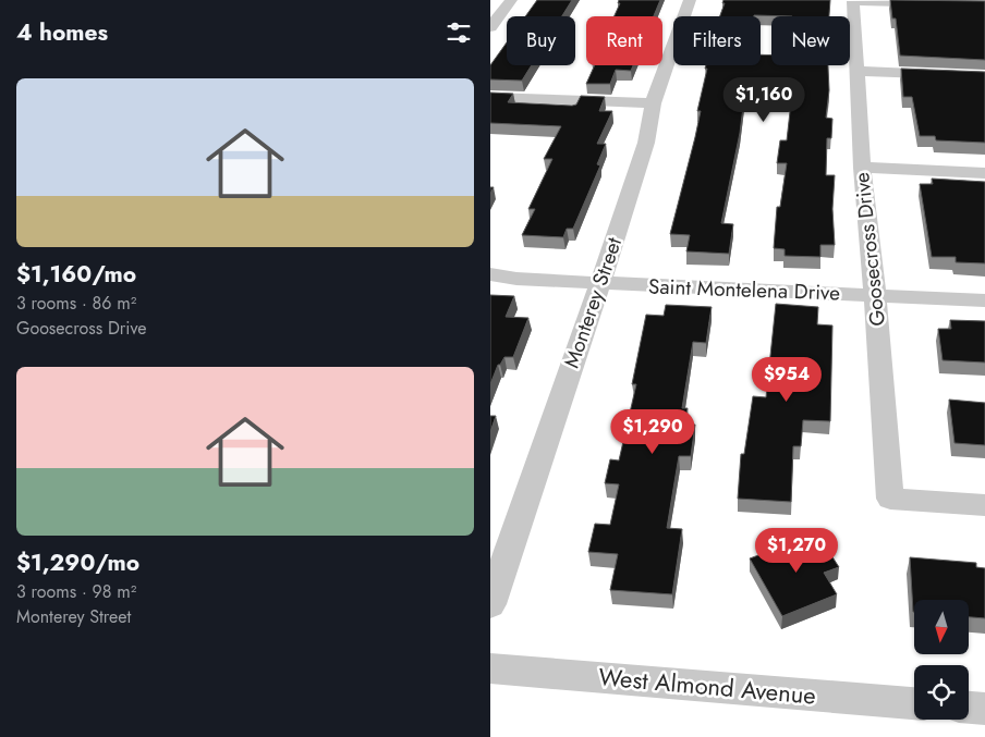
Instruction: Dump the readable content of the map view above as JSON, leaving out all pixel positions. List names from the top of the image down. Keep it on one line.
{"streets":{"street":["Goosecross Drive","Saint Montelena Drive","Monterey Street","West Almond Avenue"]},"crossings":[["Goosecross Drive","Saint Montelena Drive"],["Saint Montelena Drive","Monterey Street"]],"north":"bottom","page":{"heading":"4 homes","chip":["Buy","Rent","Filters","New"],"list":[{"name":"$1,160/mo","note":"3 rooms · 86 m² · Goosecross Drive"},{"name":"$1,290/mo","note":"3 rooms · 98 m² · Monterey Street"}],"price":["$1,160","$954","$1,290","$1,270"]}}
